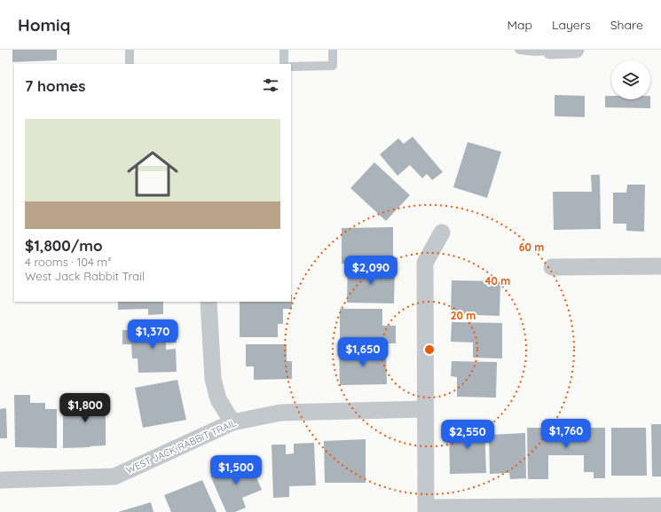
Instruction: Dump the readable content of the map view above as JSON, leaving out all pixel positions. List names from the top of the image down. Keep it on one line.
{"streets":{"street":["WEST JACK RABBIT TRAIL"]},"page":{"header":"Homiq","nav":["Map","Layers","Share"],"heading":"7 homes","list":[{"name":"$1,800/mo","note":"4 rooms · 104 m² · West Jack Rabbit Trail"}],"price":["$2,090","$1,370","$1,650","$1,800","$1,760","$2,550","$1,500"]},"rings":["60 m","40 m","20 m"]}
